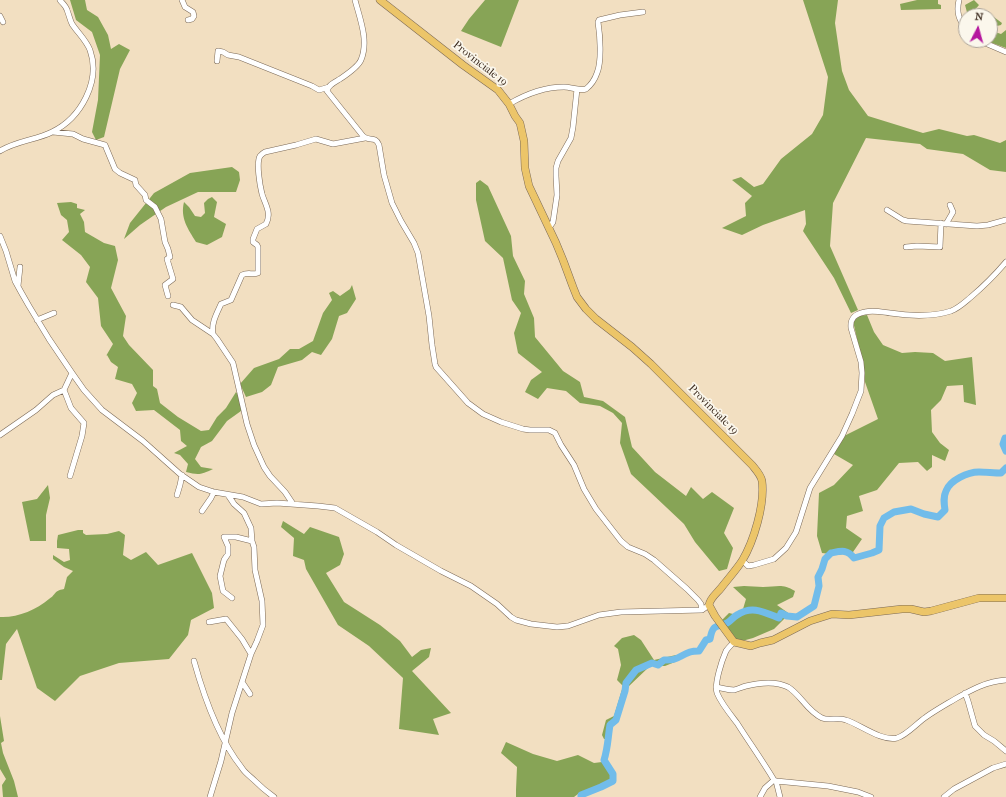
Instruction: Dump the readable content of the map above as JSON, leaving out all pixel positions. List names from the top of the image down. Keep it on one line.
{"streets":{"main road":["Provinciale 19"]},"north":"top"}
